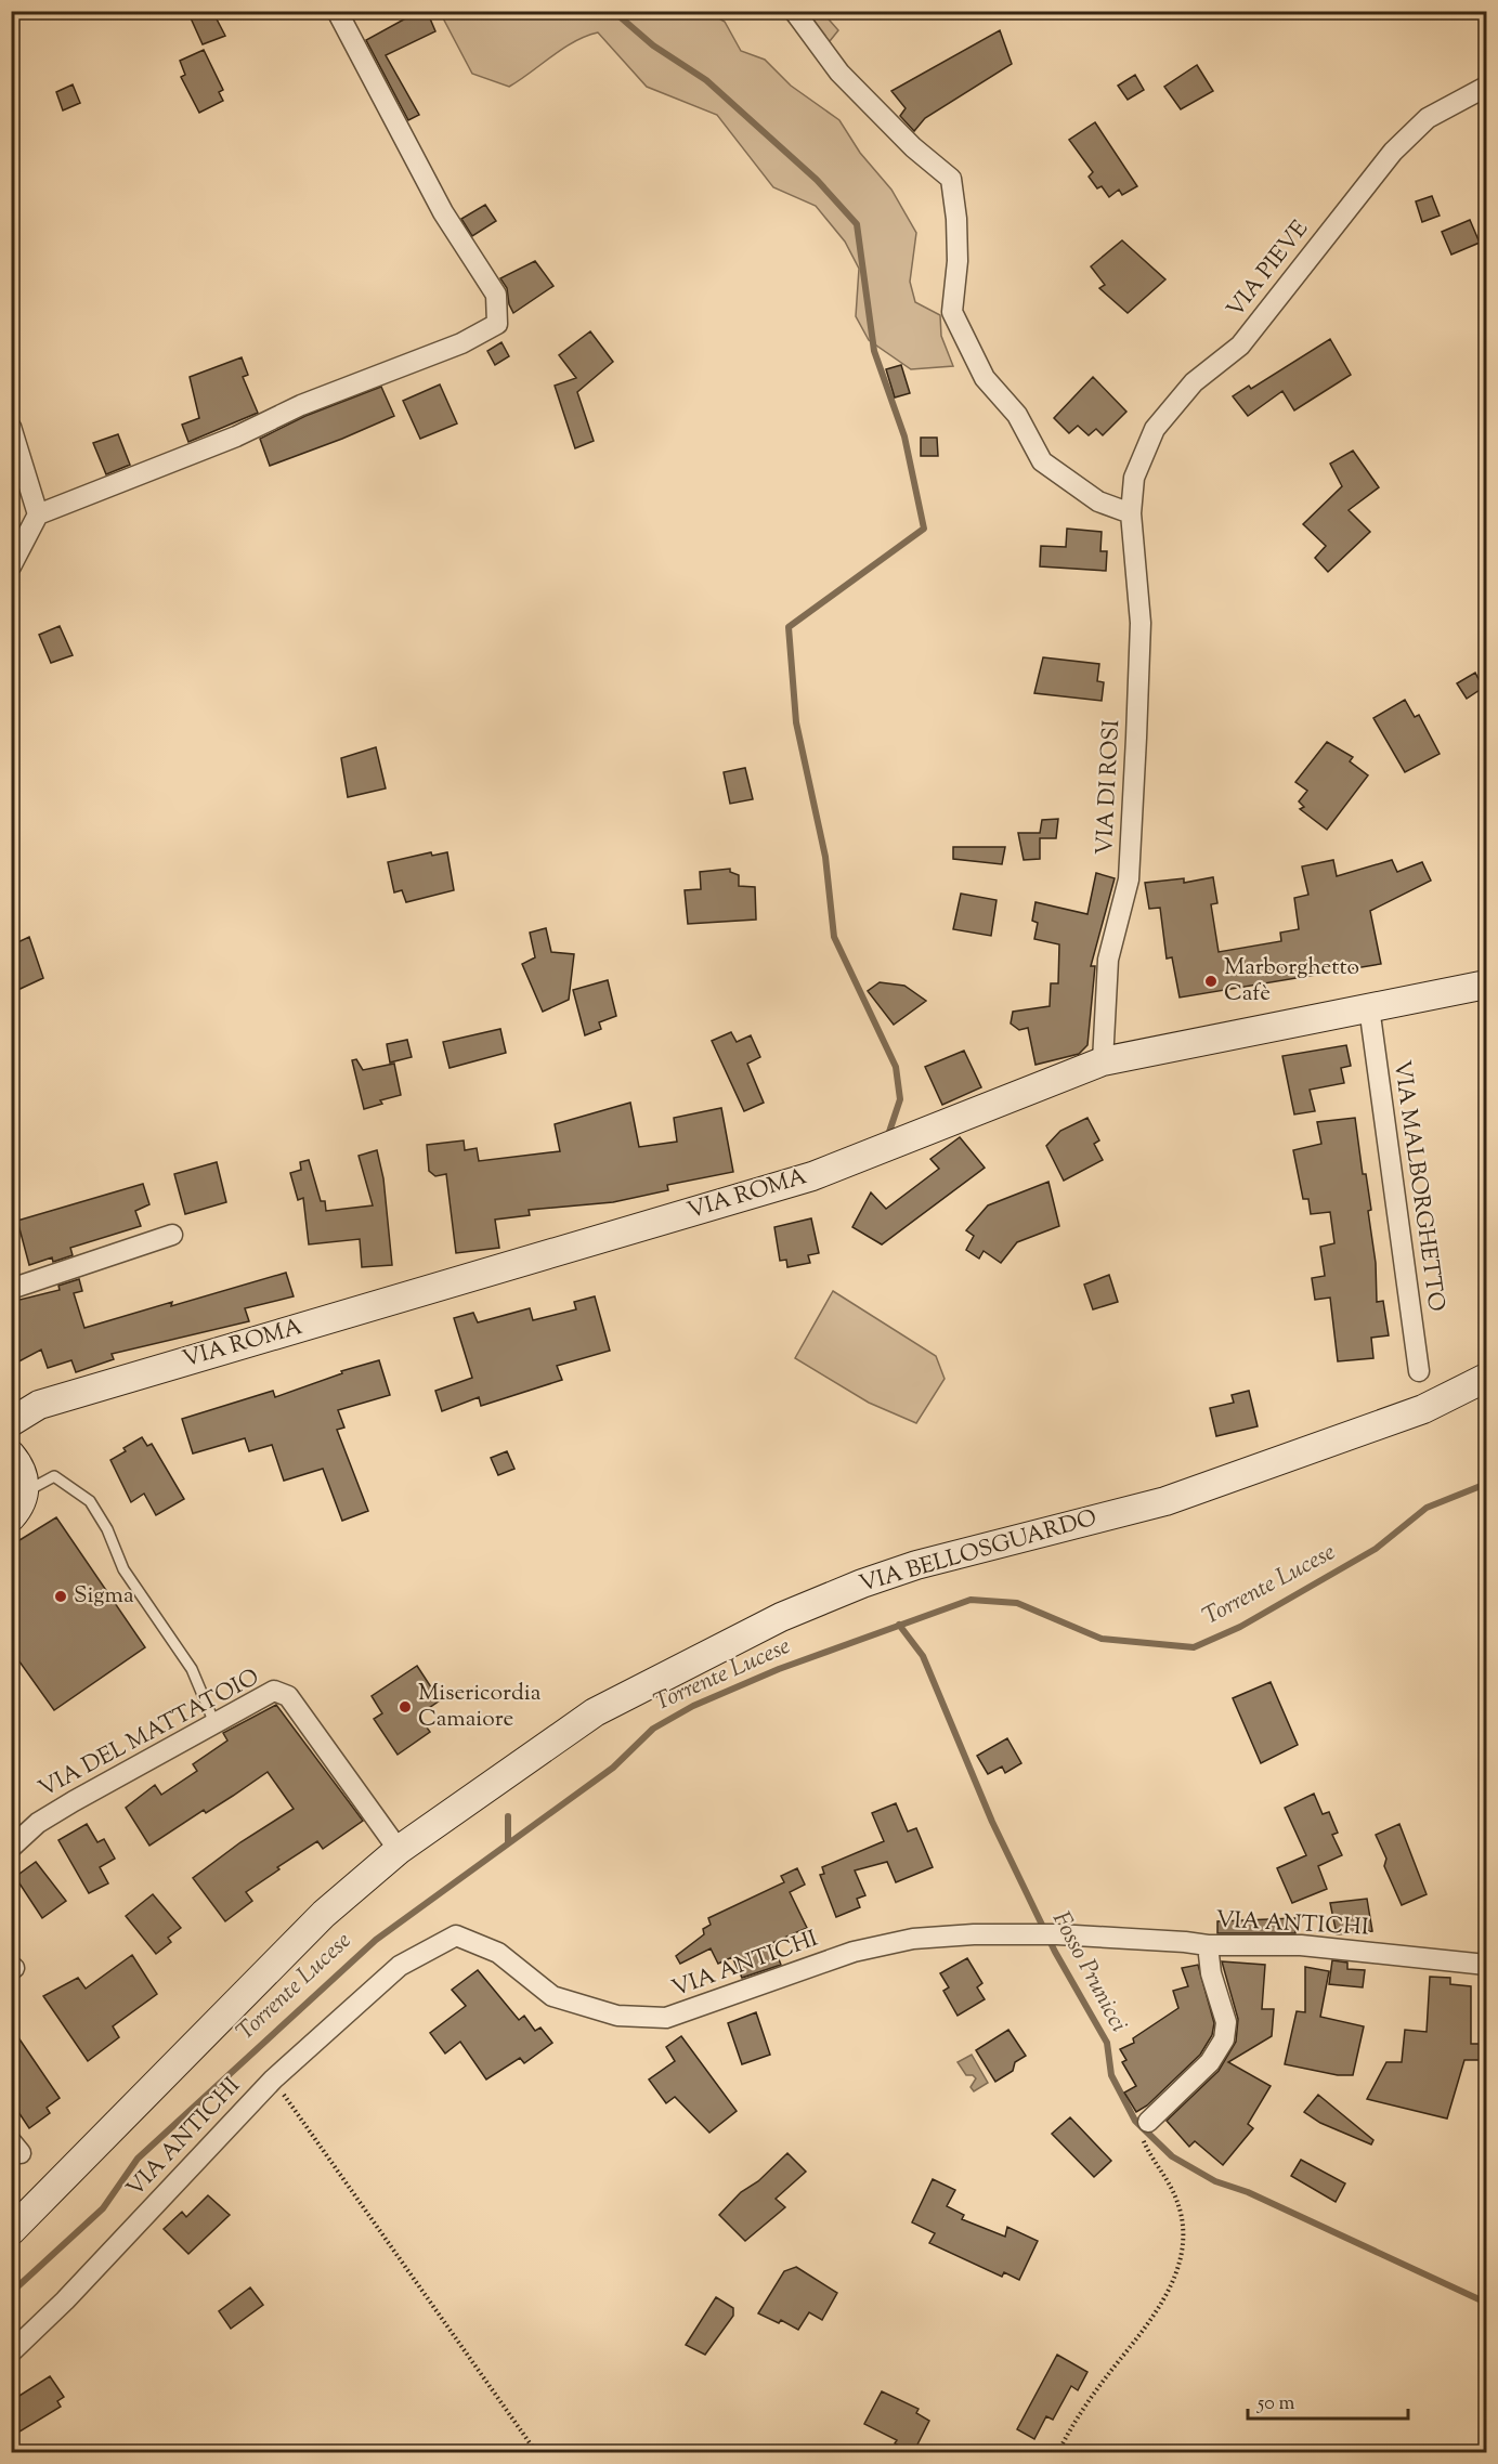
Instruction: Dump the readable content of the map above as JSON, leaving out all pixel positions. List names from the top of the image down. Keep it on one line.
{"streets":{"main road":["VIA ROMA","VIA BELLOSGUARDO"],"street":["VIA PIEVE","VIA DI ROSI","VIA MALBORGHETTO","VIA DEL MATTATOIO","VIA ANTICHI"]},"crossings":[["VIA PIEVE","VIA DI ROSI"],["VIA DI ROSI","VIA ROMA"],["VIA MALBORGHETTO","VIA ROMA"],["VIA BELLOSGUARDO","VIA DEL MATTATOIO"]],"water":["Torrente Lucese","Fosso Prunicci"],"places":["Marborghetto Cafè","Sigma","Misericordia Camaiore"],"scale_bar":"50 m"}
